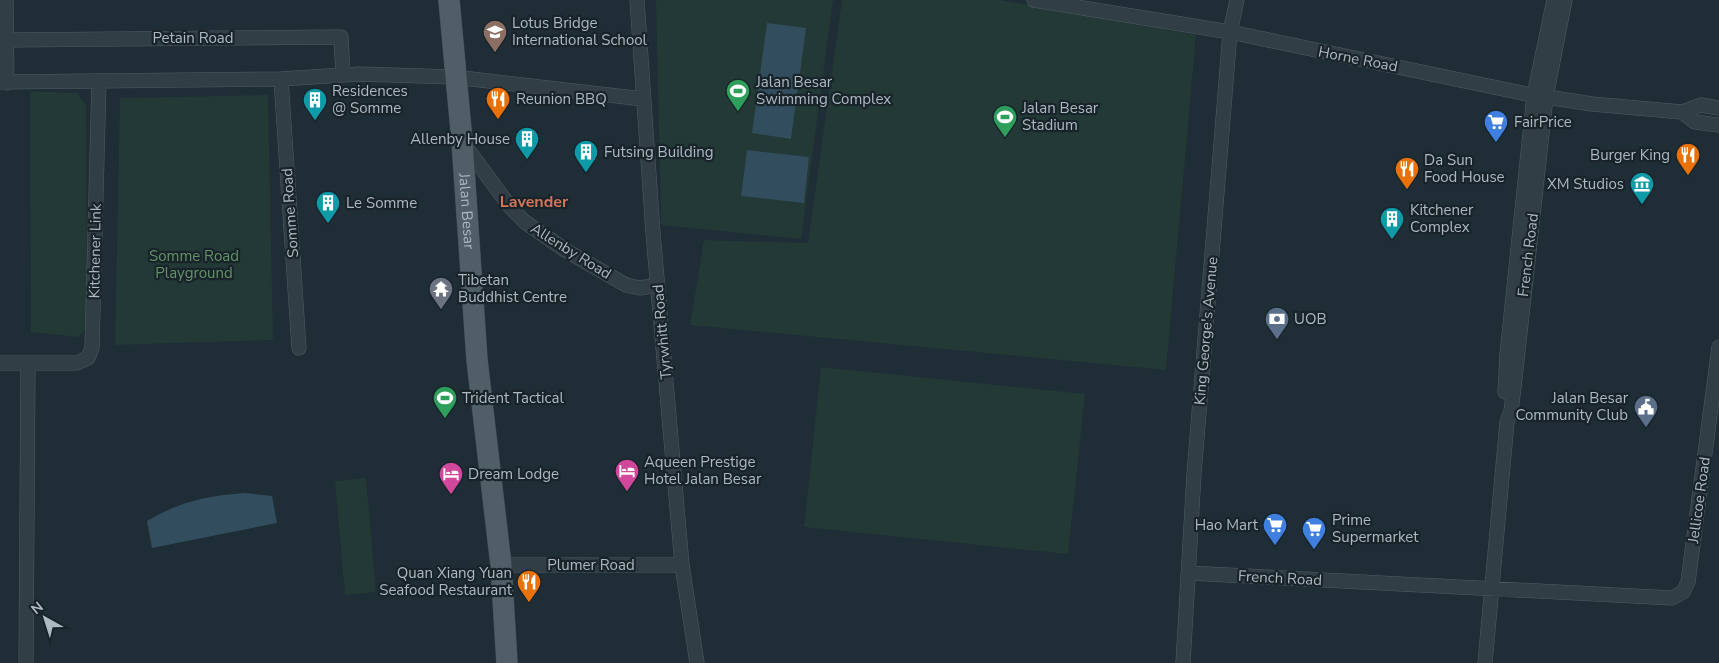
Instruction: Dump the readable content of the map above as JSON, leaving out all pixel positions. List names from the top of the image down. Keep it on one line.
{"streets":{"main road":["Jalan Besar"],"street":["Petain Road","Horne Road","Somme Road","Kitchener Link","Allenby Road","French Road","King George's Avenue","Tyrwhitt Road","Jellicoe Road","Plumer Road"]},"crossings":[["Horne Road","French Road"],["Horne Road","King George's Avenue"],["Jalan Besar","Allenby Road"],["Jalan Besar","Plumer Road"],["Allenby Road","Tyrwhitt Road"],["French Road","King George's Avenue"],["French Road","Jellicoe Road"],["Tyrwhitt Road","Plumer Road"]],"districts":["Lavender"],"parks":["Somme Road Playground"],"places":{"school or university":["Lotus Bridge International School"],"sports":["Jalan Besar Swimming Complex","Jalan Besar Stadium","Trident Tactical"],"restaurant":["Reunion BBQ","Burger King","Da Sun Food House","Quan Xiang Yuan Seafood Restaurant"],"building":["Residences @ Somme","Allenby House","Futsing Building","Le Somme","Kitchener Complex"],"supermarket":["FairPrice","Hao Mart","Prime Supermarket"],"museum":["XM Studios"],"temple":["Tibetan Buddhist Centre"],"bank":["UOB"],"public building":["Jalan Besar Community Club"],"hotel":["Aqueen Prestige Hotel Jalan Besar","Dream Lodge"]},"north":"top left"}
